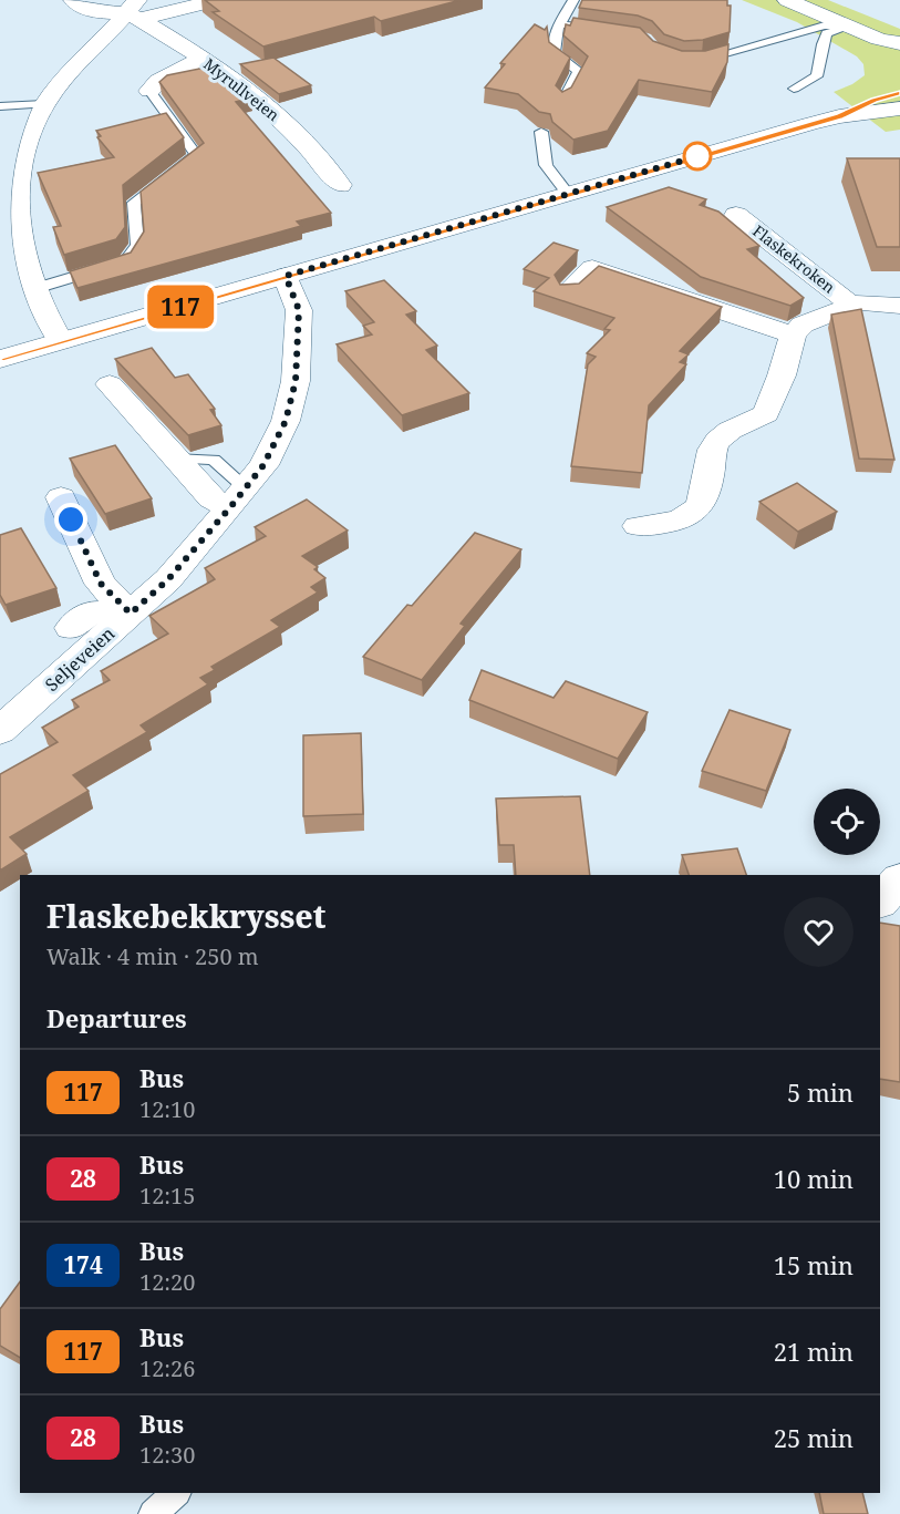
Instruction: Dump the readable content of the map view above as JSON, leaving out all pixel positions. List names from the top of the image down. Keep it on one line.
{"streets":{"street":["Myrullveien","Flaskekroken","Seljeveien"]},"lines":["bus line 117"],"page":{"on_map":"117","heading":[["Flaskebekkrysset","Walk · 4 min · 250 m"],"Departures"],"list":[{"mark":"117","name":"Bus","note":"12:10","value":"5 min"},{"mark":"28","name":"Bus","note":"12:15","value":"10 min"},{"mark":"174","name":"Bus","note":"12:20","value":"15 min"},{"mark":"117","name":"Bus","note":"12:26","value":"21 min"},{"mark":"28","name":"Bus","note":"12:30","value":"25 min"}]}}
